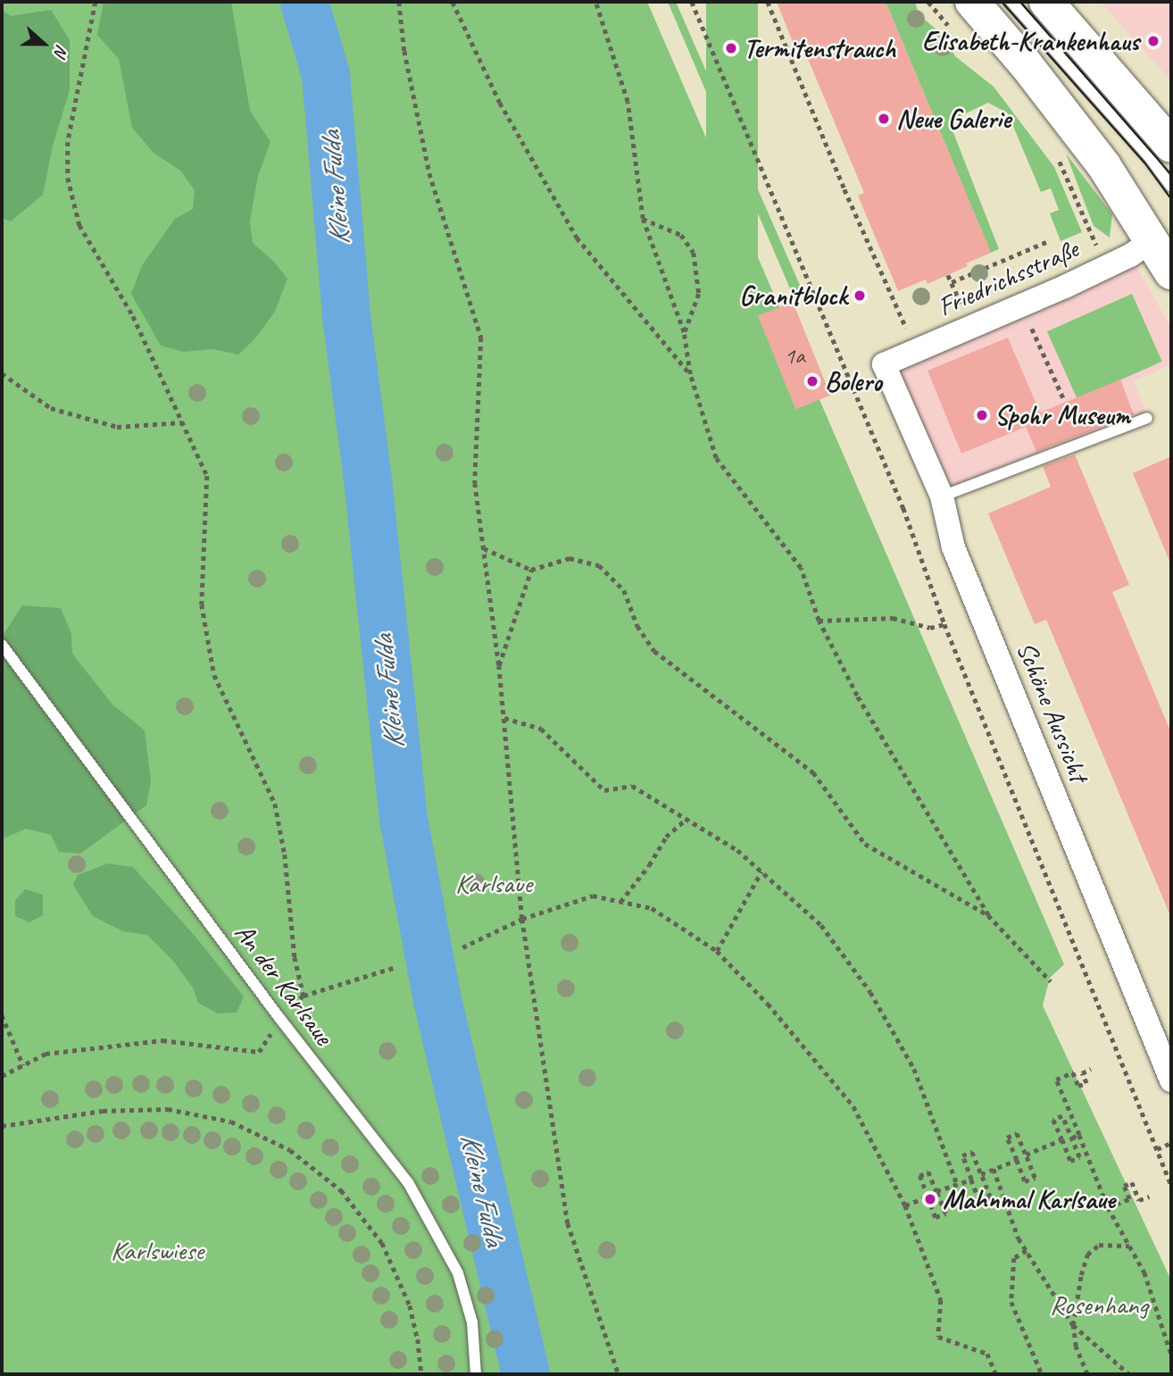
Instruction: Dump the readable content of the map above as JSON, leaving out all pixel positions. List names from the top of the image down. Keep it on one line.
{"streets":{"street":["Friedrichsstraße","Schöne Aussicht"],"lane":["An der Karlsaue"]},"crossings":[["Friedrichsstraße","Schöne Aussicht"]],"water":["Kleine Fulda"],"parks":["Karlsaue","Karlswiese","Rosenhang"],"places":["Elisabeth-Krankenhaus","Termitenstrauch","Neue Galerie","Granitblock","Bolero","Spohr Museum","Mahnmal Karlsaue"],"house_numbers":["1a"],"north":"right"}
